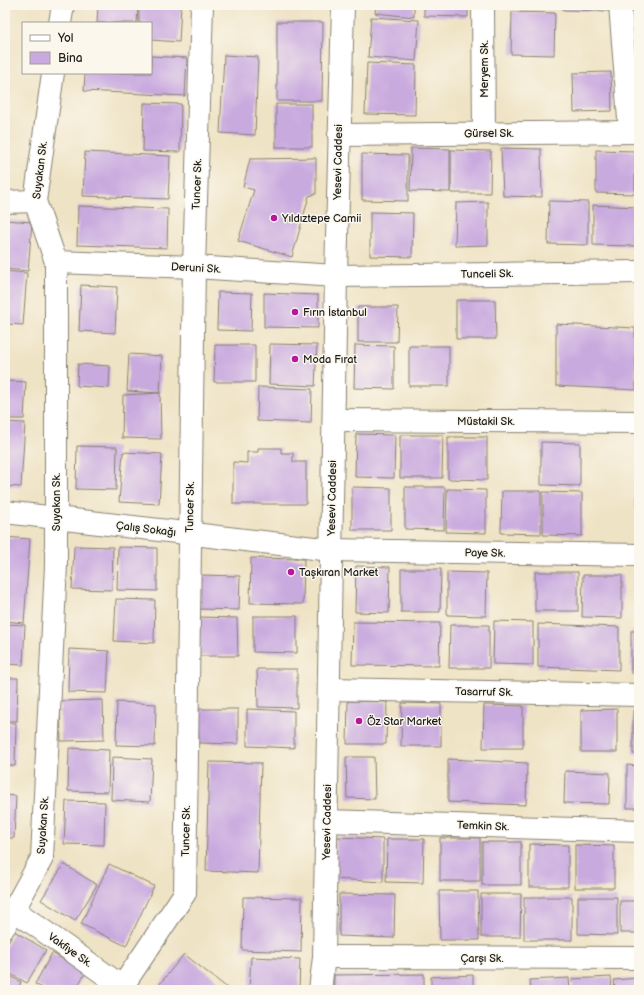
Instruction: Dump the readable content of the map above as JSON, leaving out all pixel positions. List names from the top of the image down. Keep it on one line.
{"streets":{"street":["Meryem Sk.","Gürsel Sk.","Yesevi Caddesi","Suyakan Sk.","Tuncer Sk.","Deruni Sk.","Tunceli Sk.","Müstakil Sk.","Çalış Sokağı","Paye Sk.","Tasarruf Sk.","Temkin Sk.","Vakfiye Sk.","Çarşı Sk."]},"crossings":[["Meryem Sk.","Gürsel Sk."],["Gürsel Sk.","Yesevi Caddesi"],["Yesevi Caddesi","Deruni Sk."],["Yesevi Caddesi","Tunceli Sk."],["Yesevi Caddesi","Müstakil Sk."],["Yesevi Caddesi","Çalış Sokağı"],["Yesevi Caddesi","Paye Sk."],["Yesevi Caddesi","Tasarruf Sk."],["Yesevi Caddesi","Temkin Sk."],["Yesevi Caddesi","Çarşı Sk."],["Suyakan Sk.","Deruni Sk."],["Suyakan Sk.","Çalış Sokağı"],["Suyakan Sk.","Vakfiye Sk."],["Tuncer Sk.","Deruni Sk."],["Tuncer Sk.","Çalış Sokağı"],["Tuncer Sk.","Vakfiye Sk."],["Deruni Sk.","Tunceli Sk."],["Çalış Sokağı","Paye Sk."]],"places":["Yıldıztepe Camii","Fırın İstanbul","Moda Fırat","Taşkıran Market","Öz Star Market"],"legend":["Yol","Bina"]}
